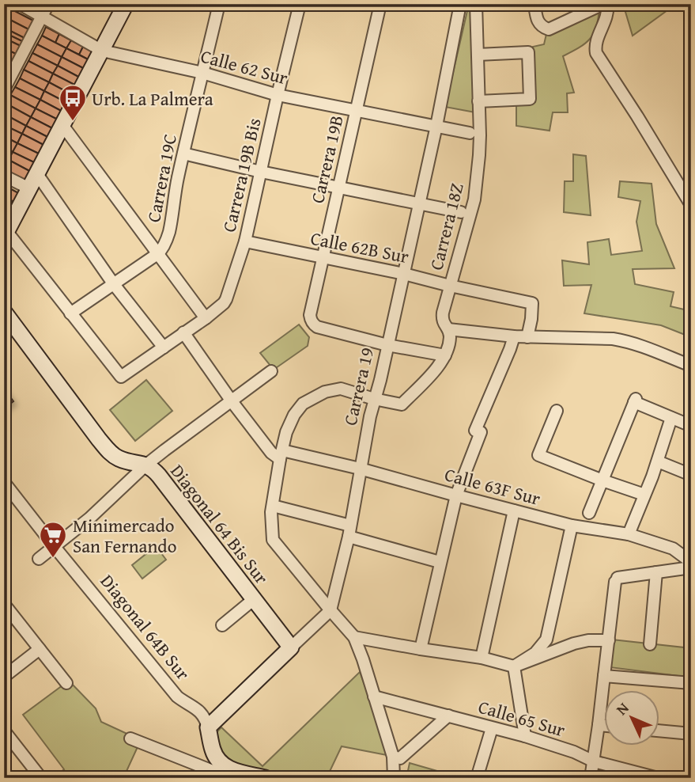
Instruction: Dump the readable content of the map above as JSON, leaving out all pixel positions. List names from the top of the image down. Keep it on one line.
{"streets":{"street":["Calle 62 Sur","Carrera 19B","Carrera 19B Bis","Carrera 19C","Carrera 18Z","Calle 62B Sur","Carrera 19","Calle 63F Sur","Diagonal 64 Bis Sur","Diagonal 64B Sur","Calle 65 Sur"]},"crossings":[["Calle 62 Sur","Carrera 19B"],["Calle 62 Sur","Carrera 19B Bis"],["Calle 62 Sur","Carrera 19C"],["Calle 62 Sur","Carrera 19"],["Carrera 19B","Calle 62B Sur"],["Carrera 19B","Carrera 19"],["Carrera 19B Bis","Carrera 19C"],["Carrera 19B Bis","Calle 62B Sur"],["Carrera 18Z","Calle 62B Sur"],["Calle 62B Sur","Carrera 19"],["Carrera 19","Calle 63F Sur"]],"places":{"bus stop":["Urb. La Palmera"],"supermarket":["Minimercado San Fernando"]},"north":"top left"}
